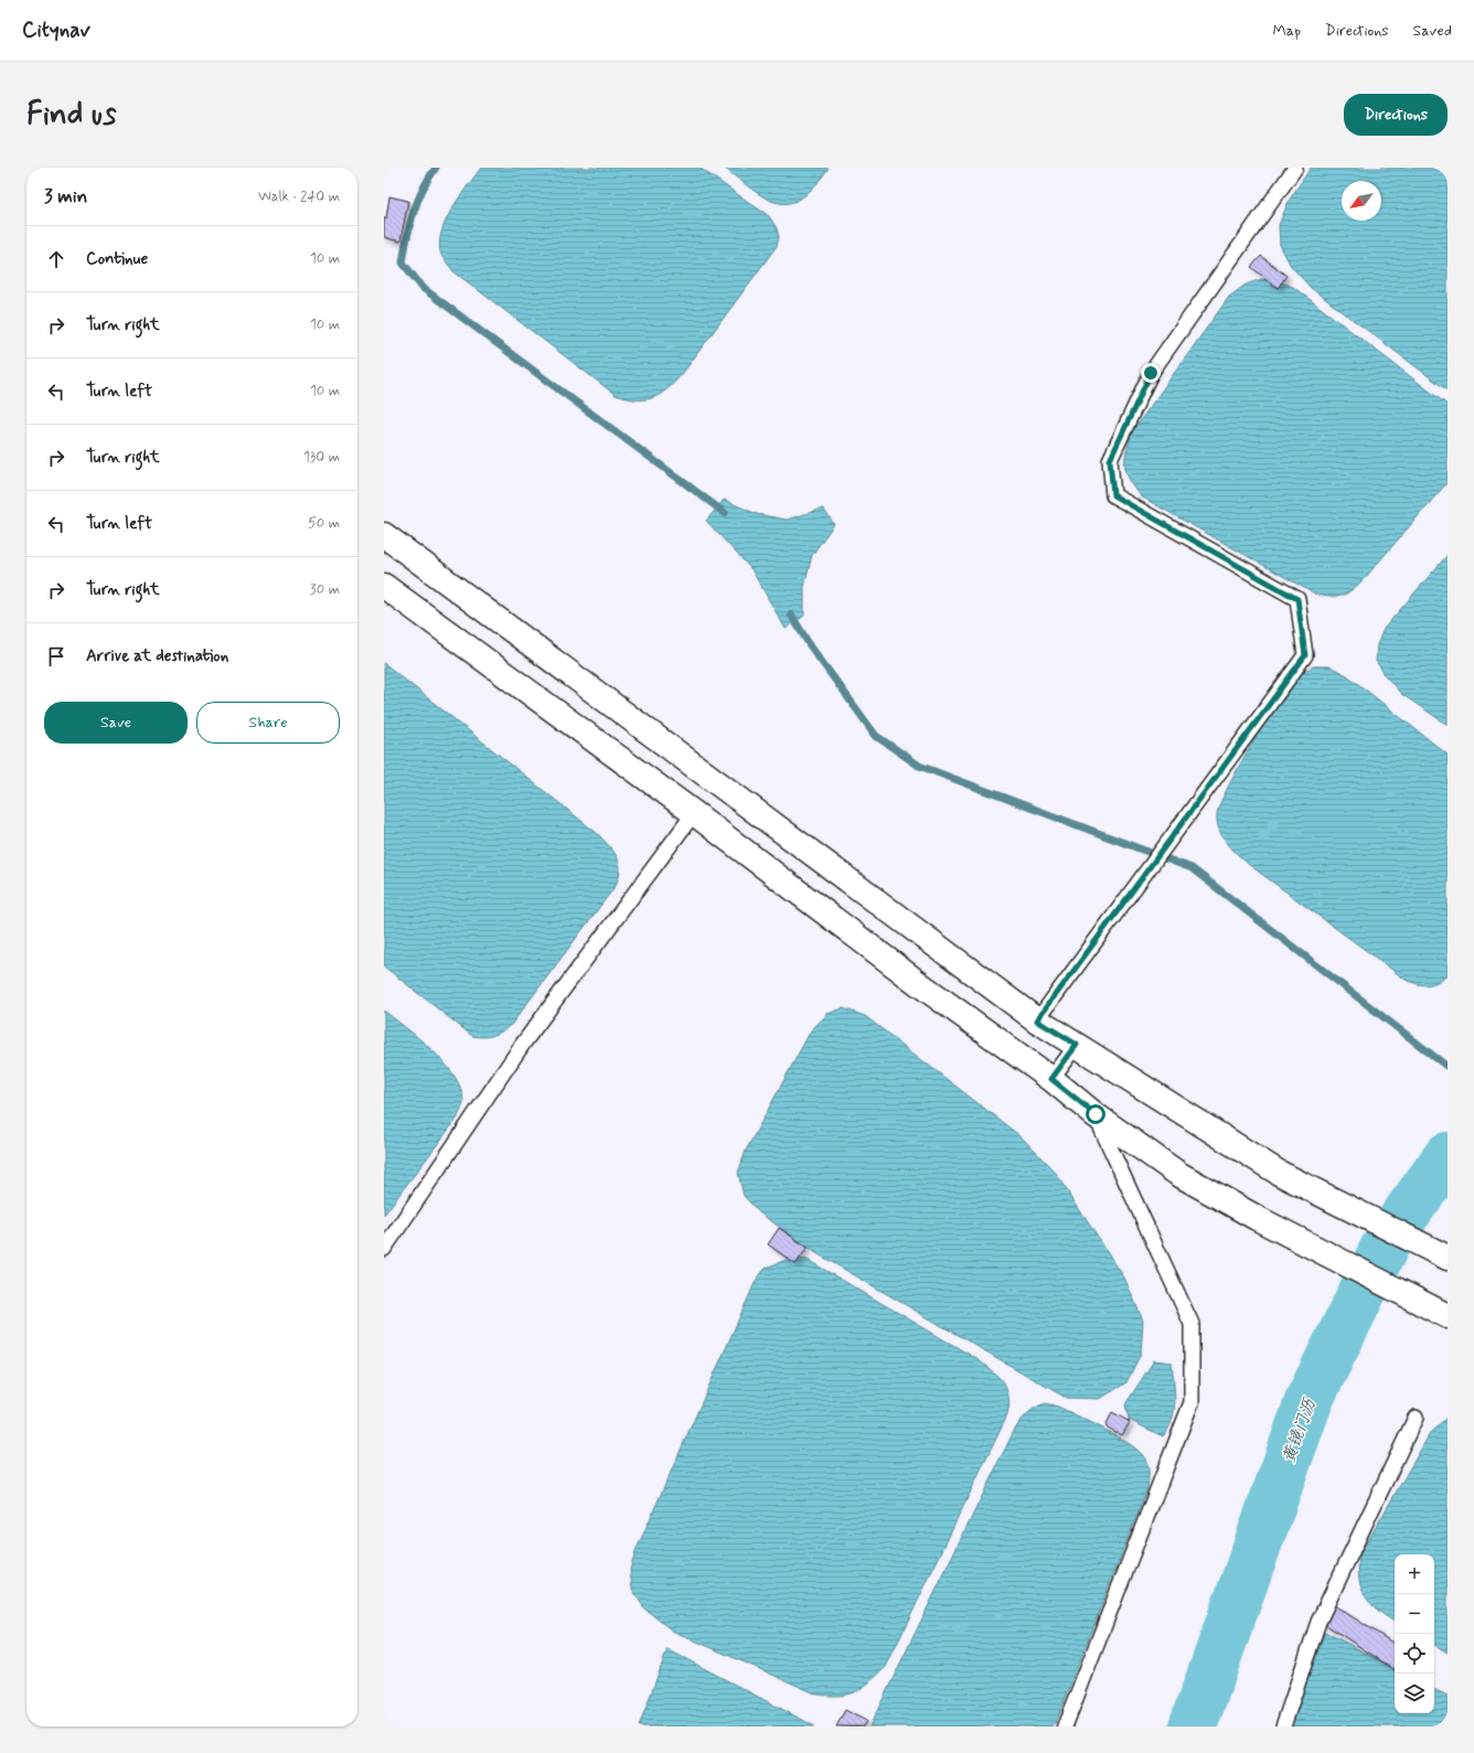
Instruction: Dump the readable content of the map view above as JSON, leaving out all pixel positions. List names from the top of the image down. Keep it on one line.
{"water":["黄镜门沥"],"north":"bottom left","page":{"header":"Citynav","nav":["Map","Directions","Saved"],"buttons":["Directions",["Save","Share"]],"title":"Find us","heading":["3 min","Walk · 240 m"],"list":[["Continue","10 m"],["Turn right","10 m"],["Turn left","10 m"],["Turn right","130 m"],["Turn left","50 m"],["Turn right","30 m"],"Arrive at destination"],"map_buttons":["+","−"]}}
